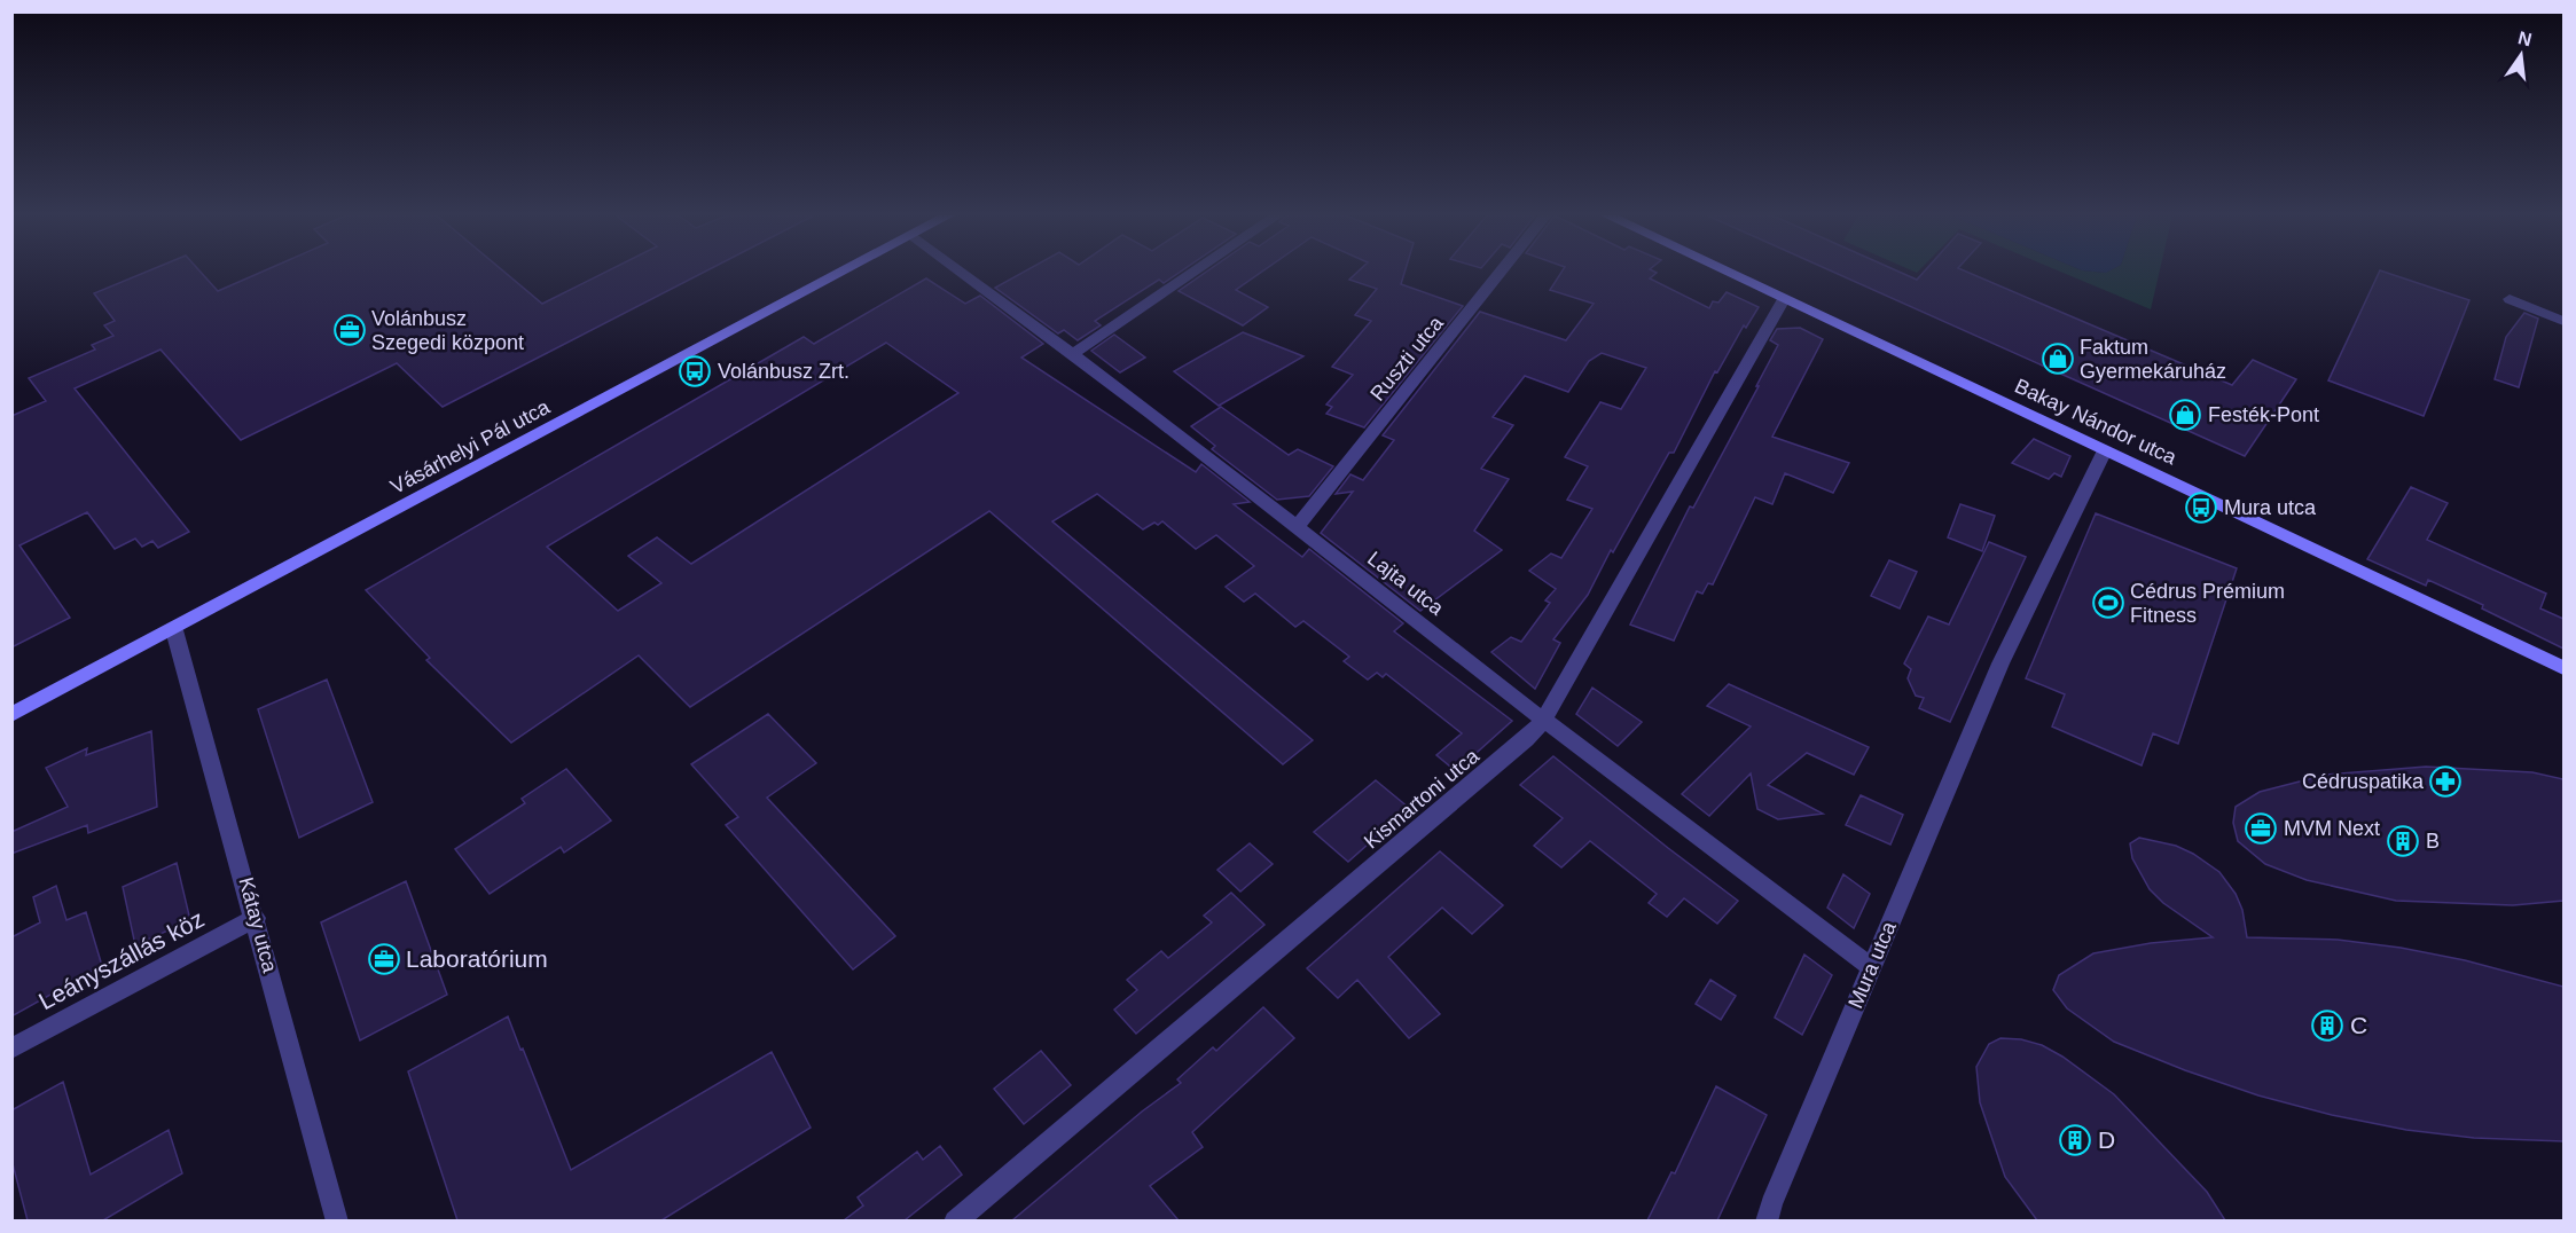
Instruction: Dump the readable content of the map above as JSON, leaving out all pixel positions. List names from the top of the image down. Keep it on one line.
{"streets":{"main road":["Bakay Nándor utca","Vásárhelyi Pál utca"],"street":["Ruszti utca","Lajta utca","Kismartoni utca","Kátay utca","Leányszállás köz","Mura utca"]},"crossings":[["Ruszti utca","Lajta utca"],["Bakay Nándor utca","Kismartoni utca"],["Bakay Nándor utca","Mura utca"],["Vásárhelyi Pál utca","Kátay utca"],["Lajta utca","Kismartoni utca"],["Lajta utca","Mura utca"],["Kátay utca","Leányszállás köz"]],"places":{"office":["Volánbusz Szegedi központ","MVM Next","Laboratórium"],"shop":["Faktum Gyermekáruház","Festék-Pont"],"bus stop":["Volánbusz Zrt.","Mura utca"],"sports":["Cédrus Prémium Fitness"],"pharmacy":["Cédruspatika"],"building":["B","C","D"]},"north":"top"}
